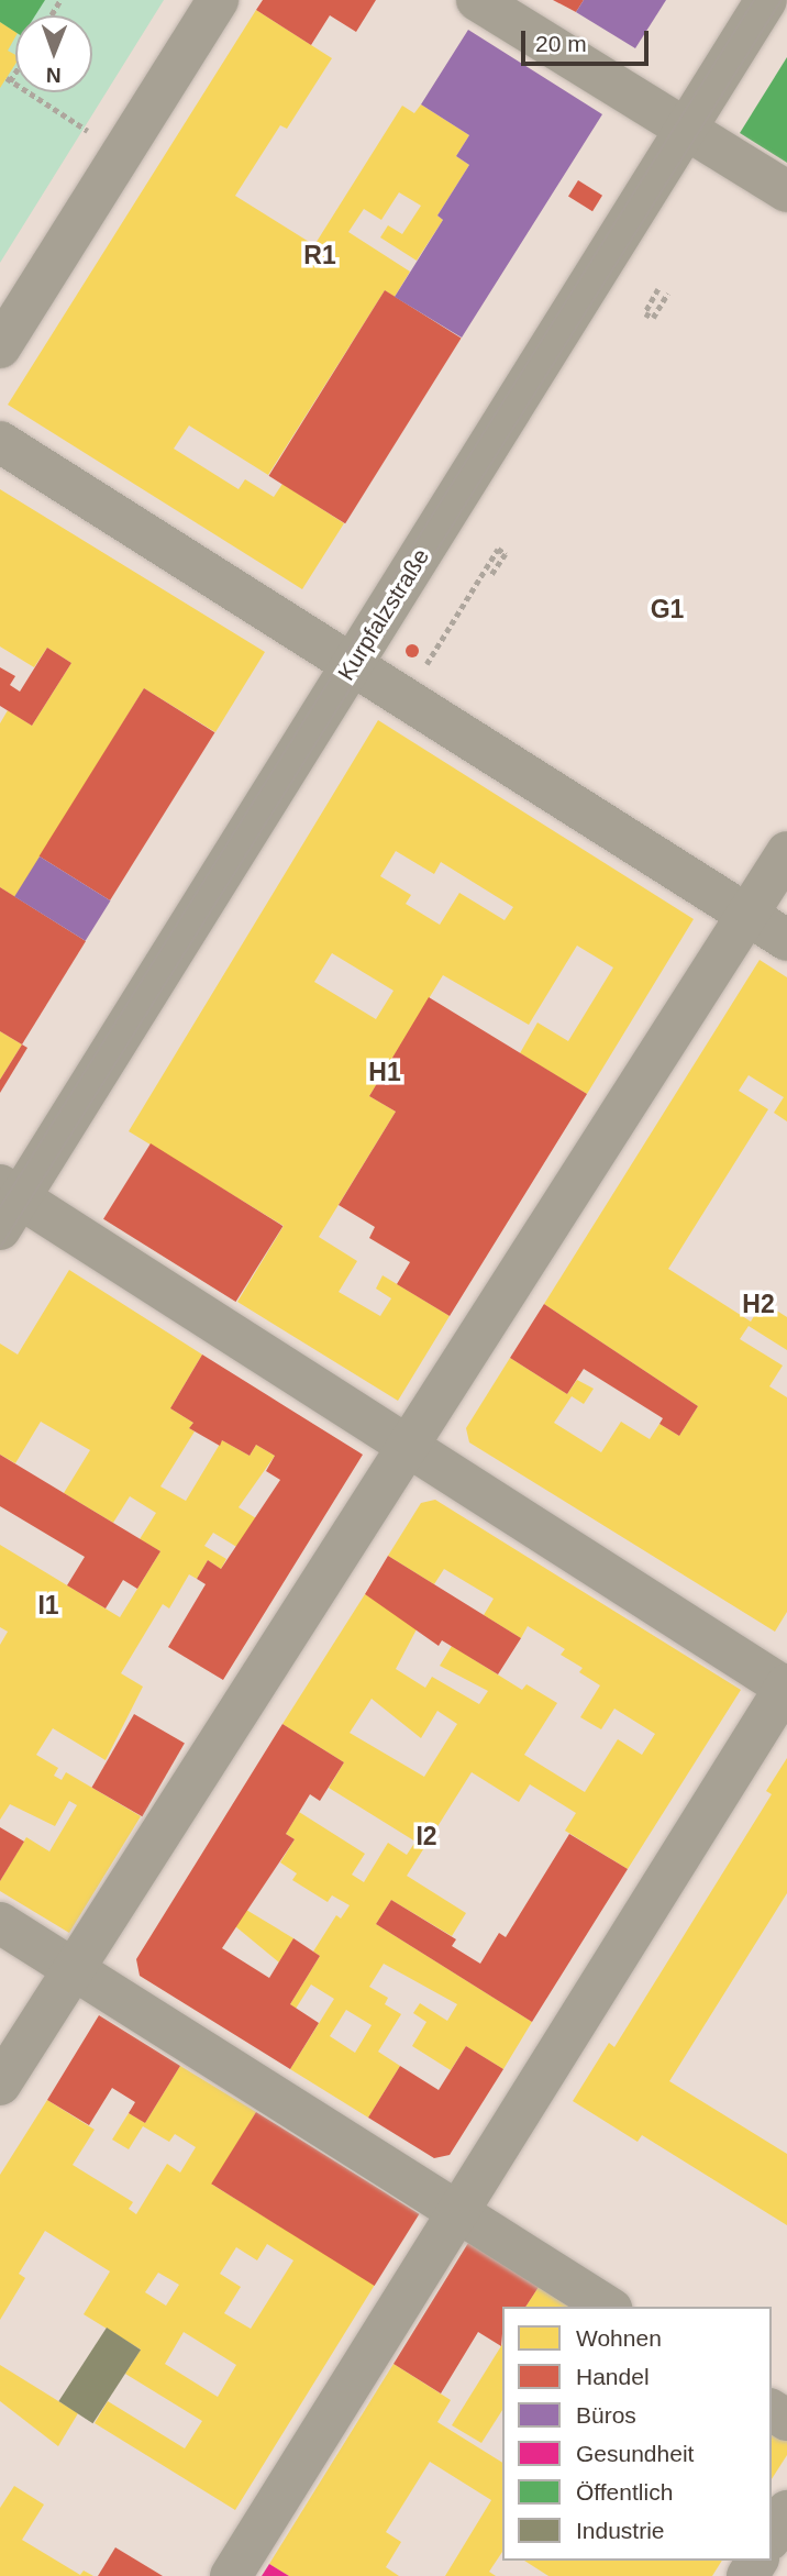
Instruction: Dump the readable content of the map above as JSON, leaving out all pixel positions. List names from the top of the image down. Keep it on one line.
{"streets":{"street":["Kurpfalzstraße"]},"districts":["R1","G1","H1","H2","I1","I2"],"legend":["Wohnen","Handel","Büros","Gesundheit","Öffentlich","Industrie"],"scale_bar":"20 m","north":"bottom"}
